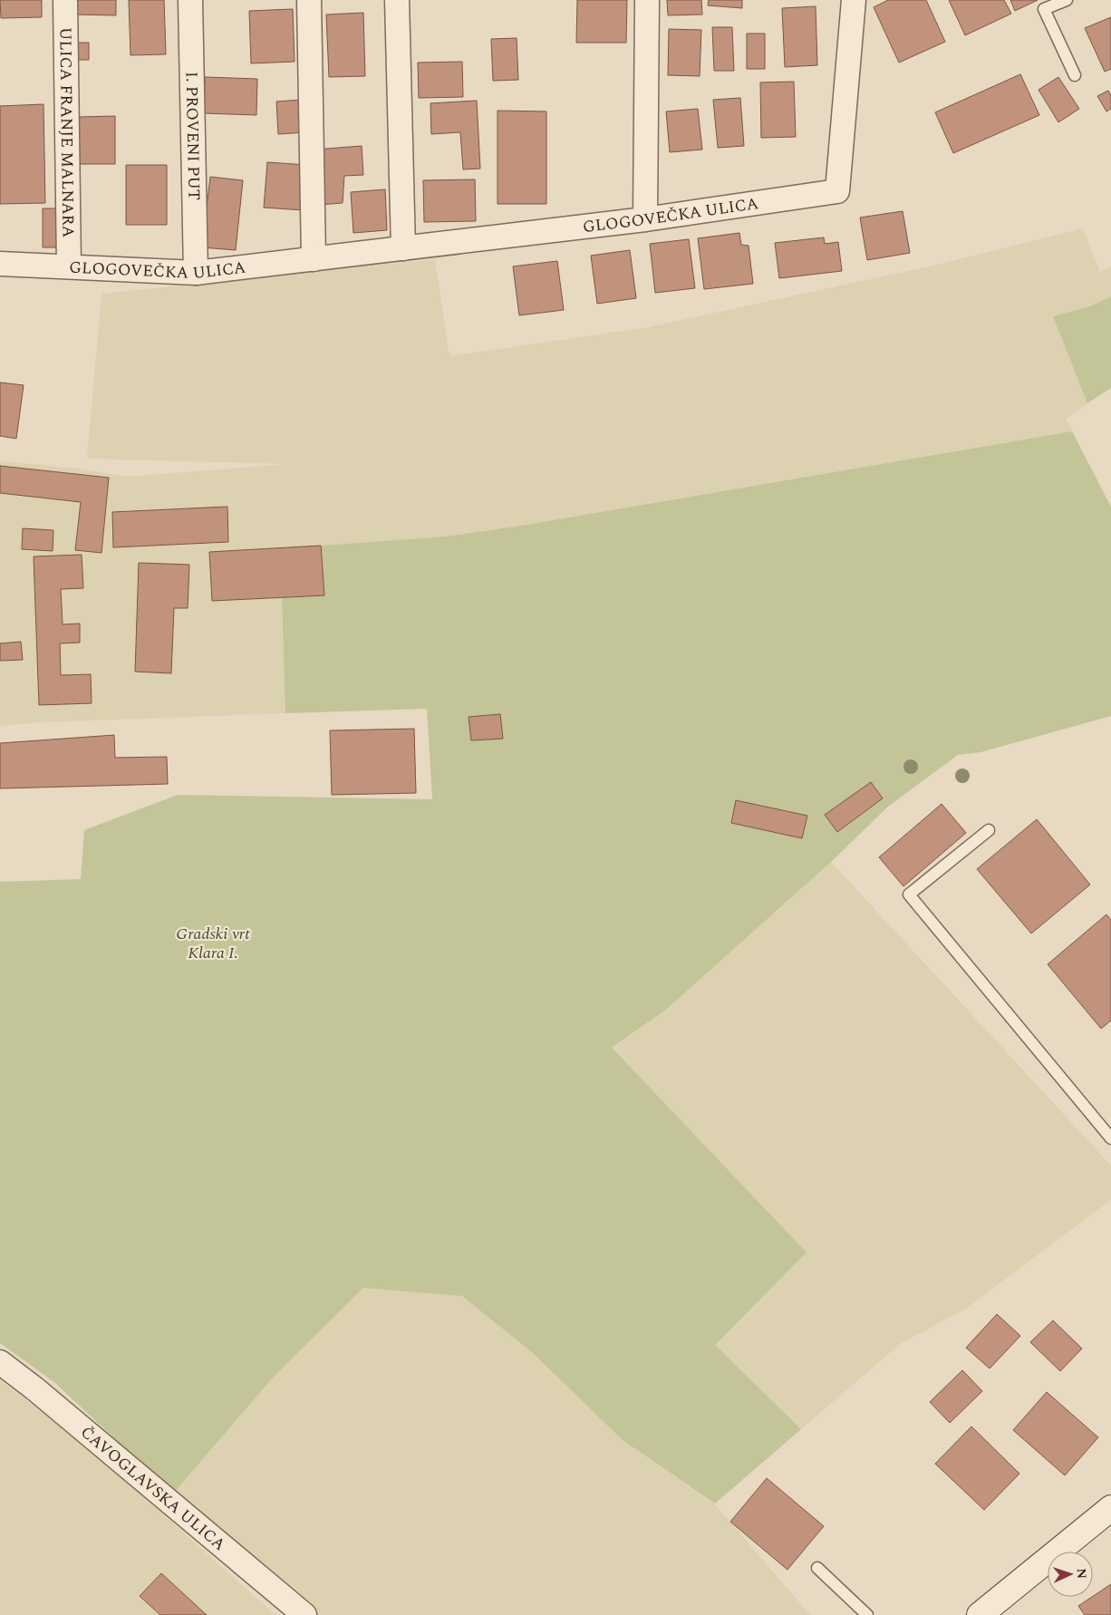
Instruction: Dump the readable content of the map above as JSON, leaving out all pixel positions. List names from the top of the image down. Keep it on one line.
{"streets":{"street":["ULICA FRANJE MALNARA","I. PROVENI PUT","GLOGOVEČKA ULICA","ČAVOGLAVSKA ULICA"]},"crossings":[["ULICA FRANJE MALNARA","GLOGOVEČKA ULICA"],["I. PROVENI PUT","GLOGOVEČKA ULICA"]],"parks":["Gradski vrt Klara I."],"north":"right"}
